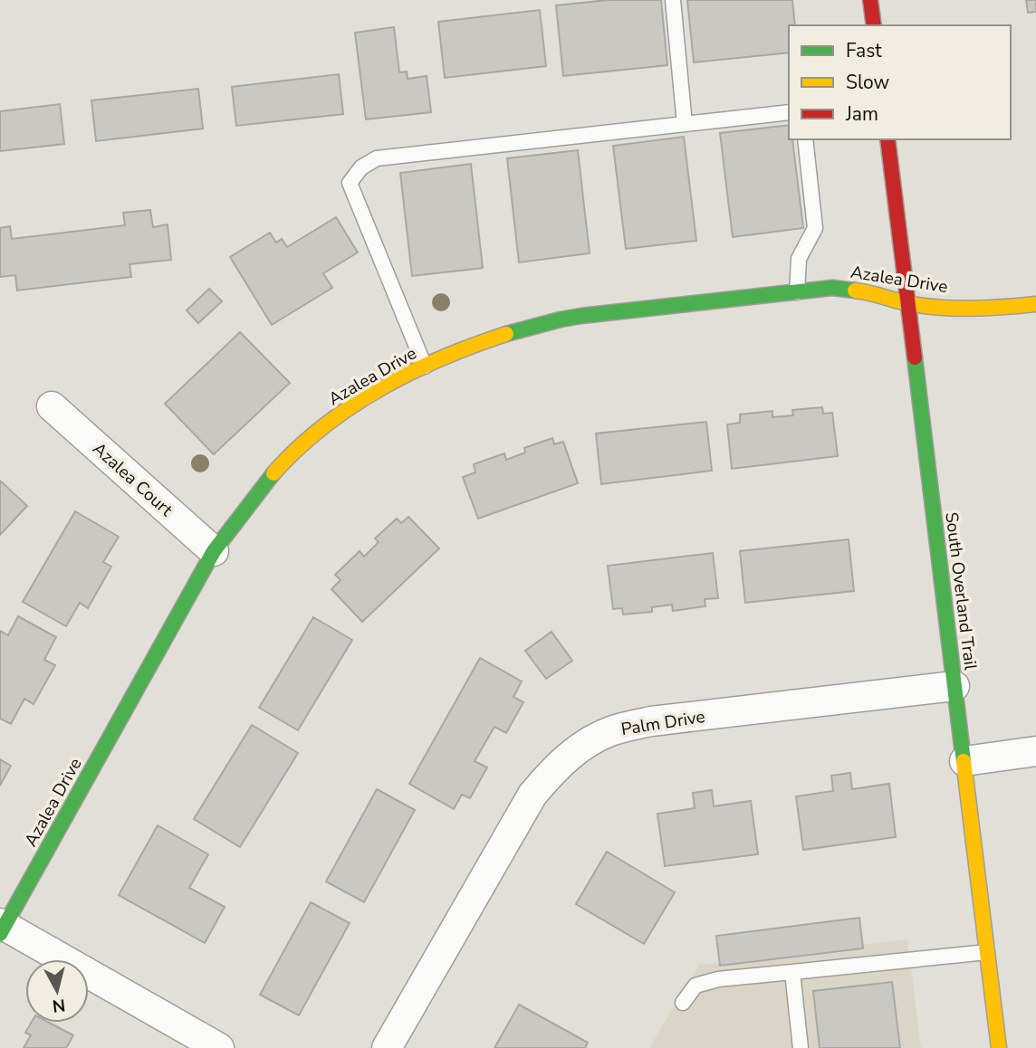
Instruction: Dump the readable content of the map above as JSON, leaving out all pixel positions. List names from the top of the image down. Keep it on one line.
{"streets":{"street":["Azalea Drive","Azalea Court","South Overland Trail","Palm Drive"]},"crossings":[["Azalea Drive","Azalea Court"],["Azalea Drive","South Overland Trail"],["South Overland Trail","Palm Drive"]],"legend":["Fast","Slow","Jam"],"north":"bottom"}
